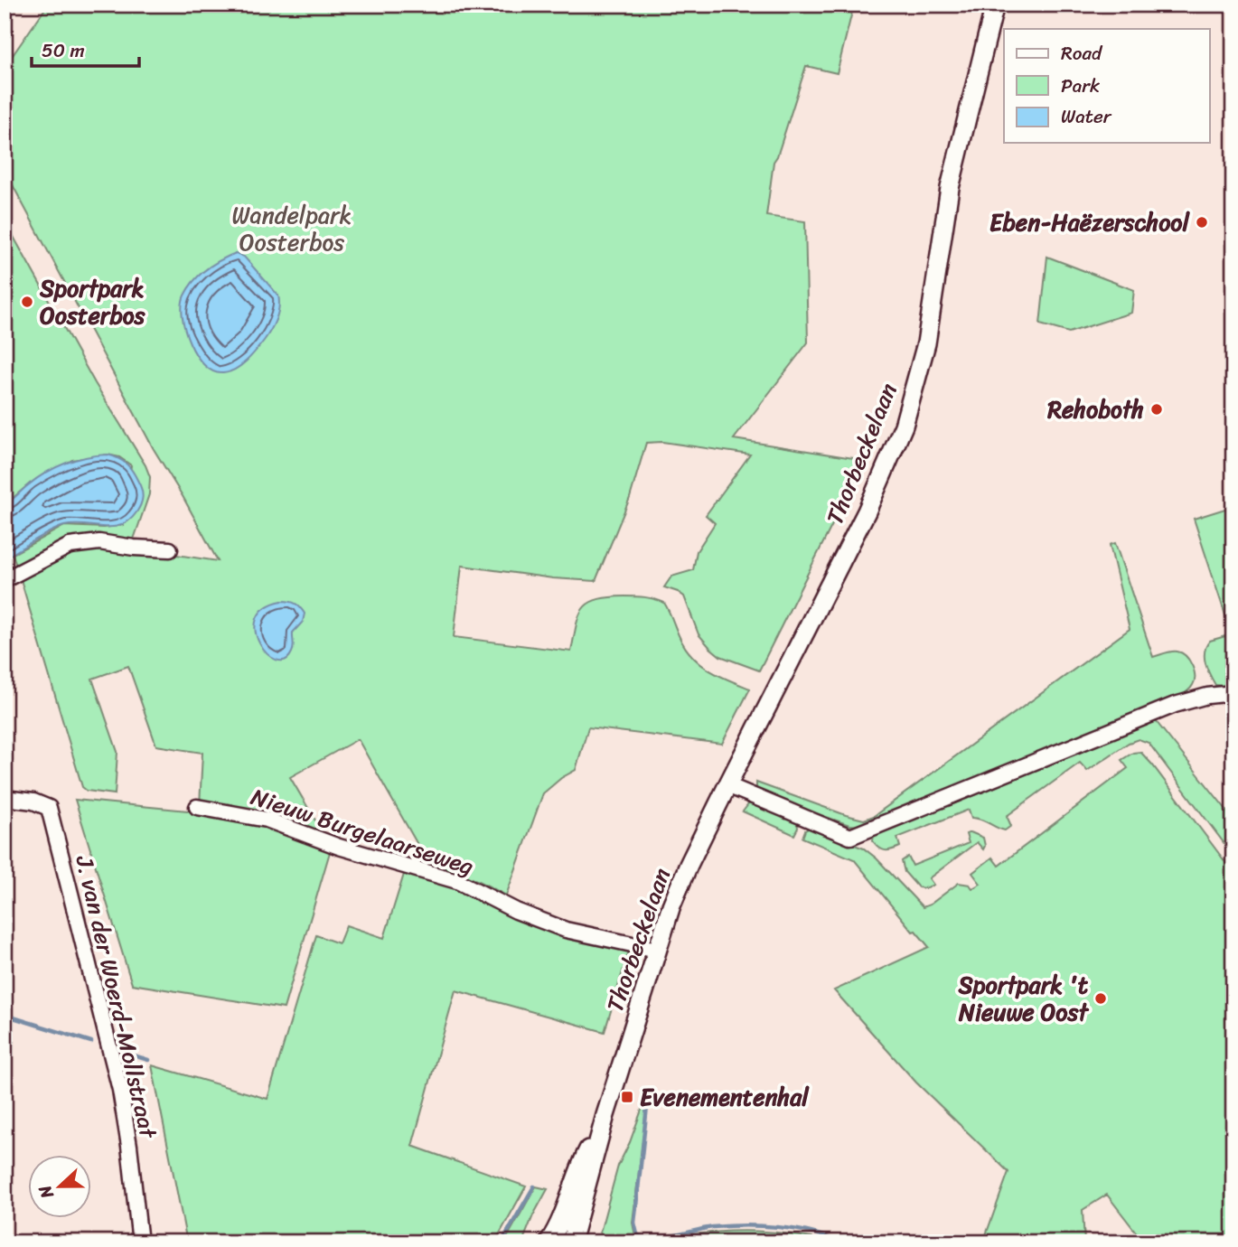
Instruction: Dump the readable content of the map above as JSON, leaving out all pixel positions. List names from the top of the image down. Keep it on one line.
{"streets":{"main road":["Thorbeckelaan"],"street":["Nieuw Burgelaarseweg","J. van der Woerd-Mollstraat"]},"crossings":[["Thorbeckelaan","Nieuw Burgelaarseweg"]],"parks":["Wandelpark Oosterbos"],"places":{"other":["Eben-Haëzerschool","Sportpark Oosterbos","Rehoboth","Sportpark 't Nieuwe Oost"],"transit":["Evenementenhal"]},"legend":["Road","Park","Water"],"scale_bar":"50 m","north":"left"}
